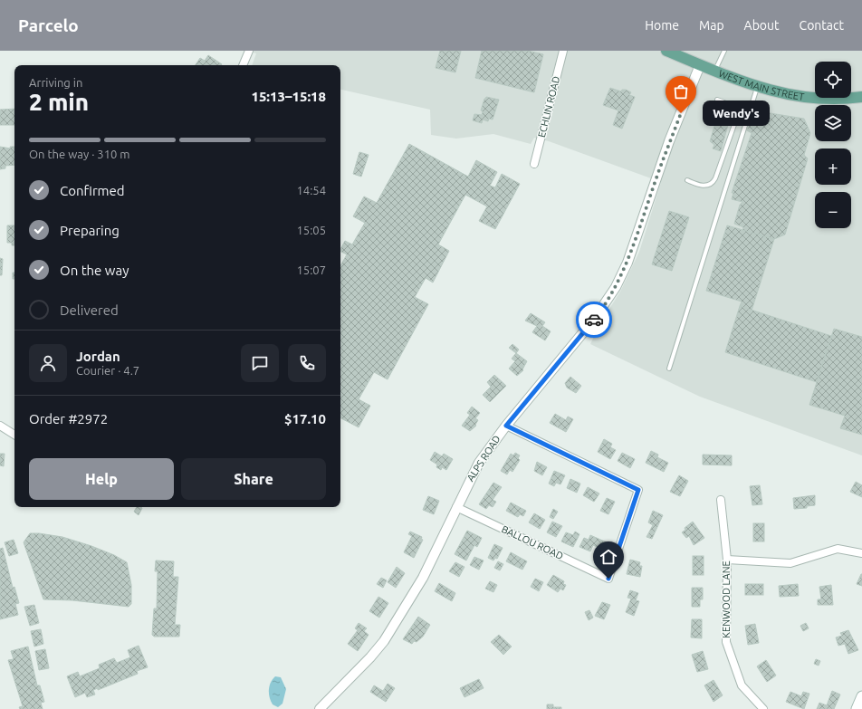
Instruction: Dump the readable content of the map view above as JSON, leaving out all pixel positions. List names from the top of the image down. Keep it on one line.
{"streets":{"main road":["WEST MAIN STREET"],"street":["ECHLIN ROAD","ALPS ROAD","BALLOU ROAD","KENWOOD LANE"]},"crossings":[["WEST MAIN STREET","ALPS ROAD"],["ALPS ROAD","BALLOU ROAD"]],"places":["Wendy's"],"page":{"header":"Parcelo","nav":["Home","Map","About","Contact"],"map_buttons":["+","−"],"heading":["2 min","Arriving in","15:13–15:18"],"panel":["Jordan","Courier · 4.7","Order #2972","$17.10"],"bubble":"Wendy's","bar":"On the way · 310 m","list":[["Confirmed","14:54"],["Preparing","15:05"],["On the way","15:07"],"Delivered"],"buttons":["Help","Share"]}}
